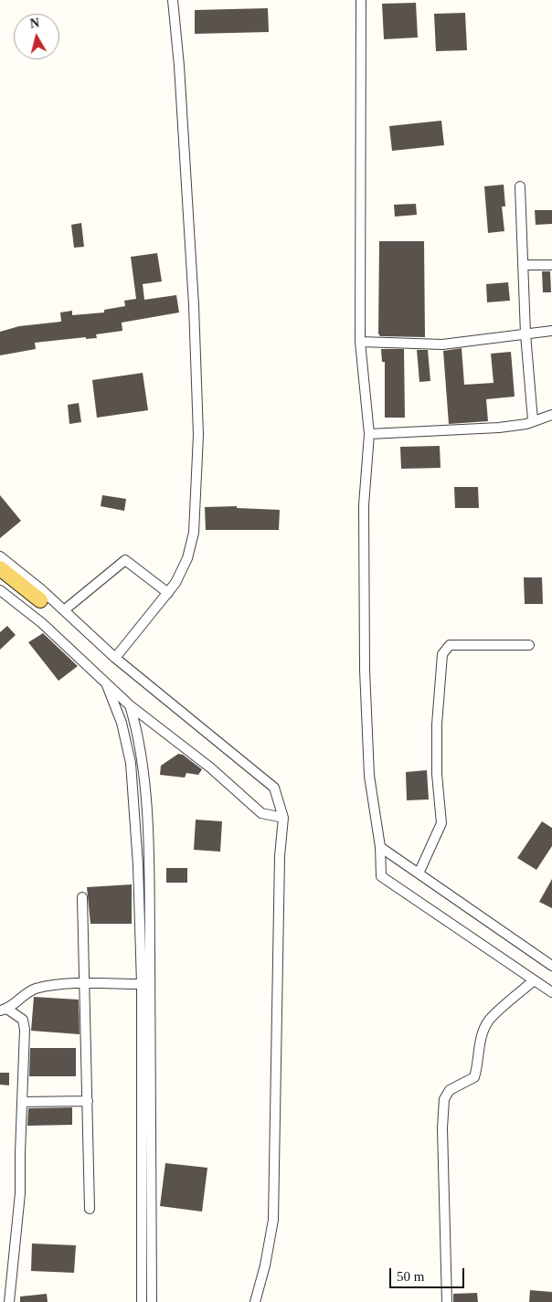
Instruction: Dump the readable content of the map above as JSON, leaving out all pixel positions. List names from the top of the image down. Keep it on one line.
{"scale_bar":"50 m","north":"top"}
